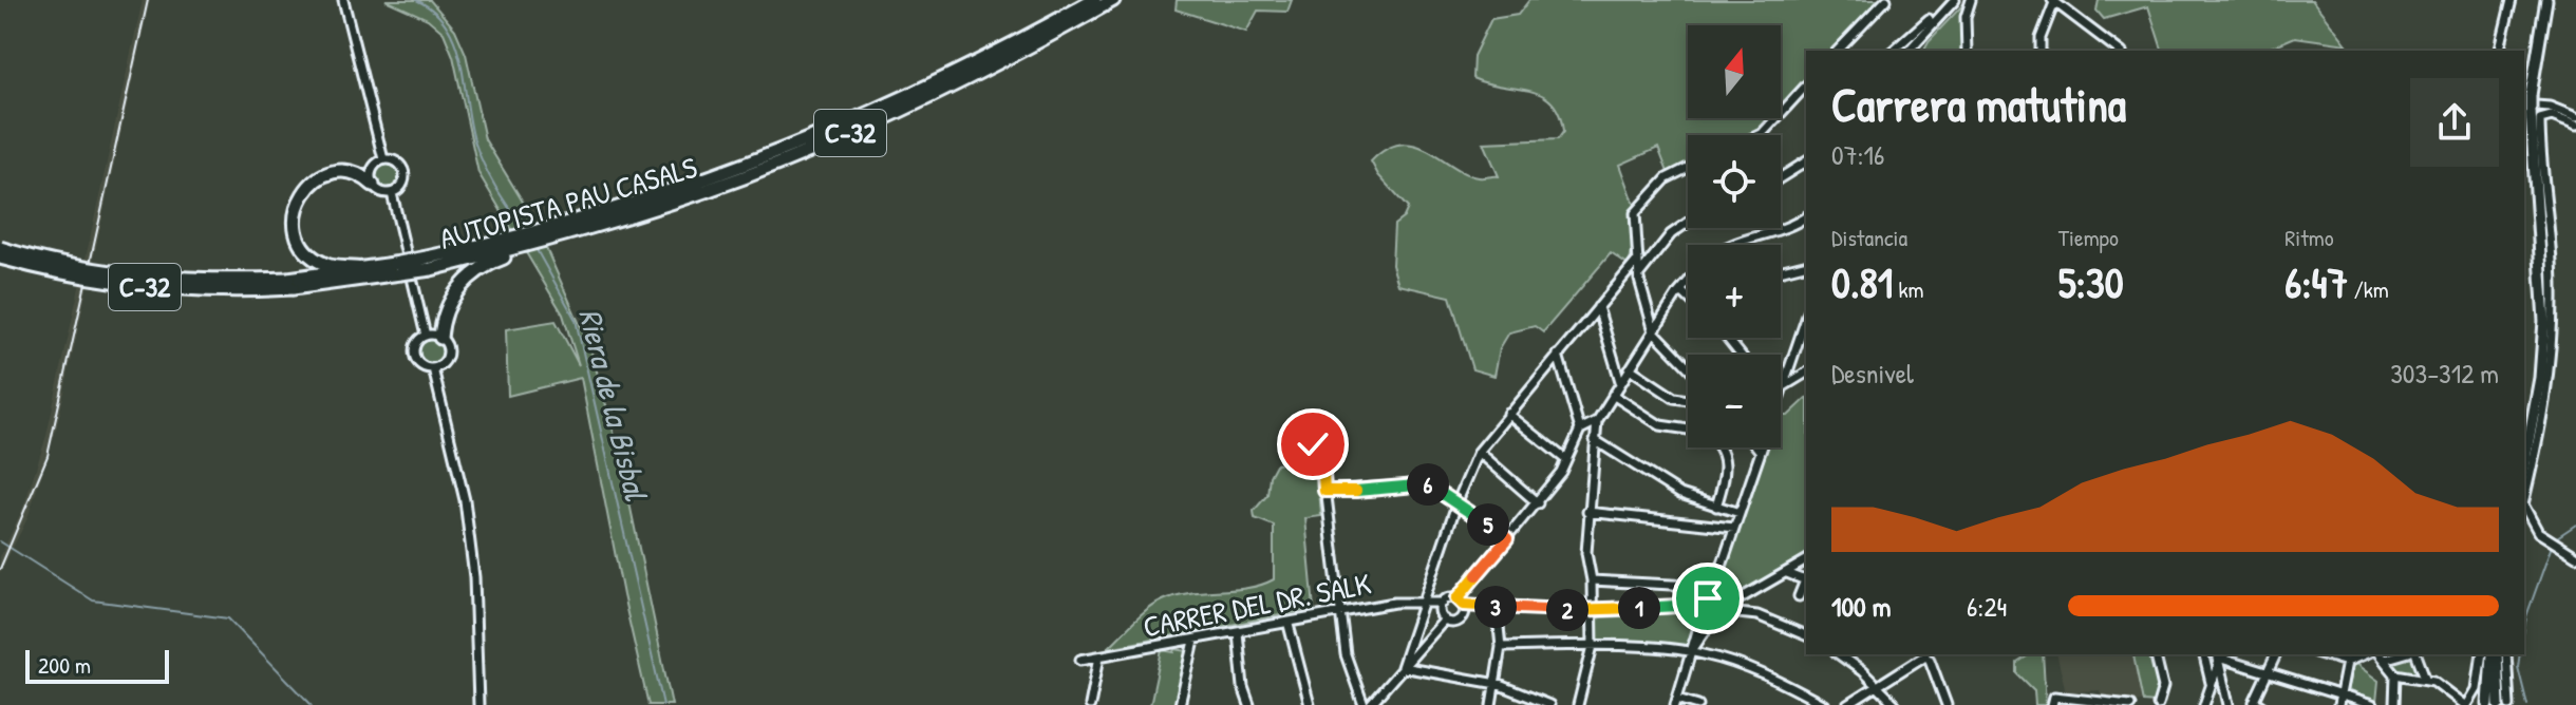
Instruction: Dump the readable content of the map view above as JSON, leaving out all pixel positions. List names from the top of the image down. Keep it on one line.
{"streets":{"highway":["C-32","AUTOPISTA PAU CASALS"],"street":["CARRER DEL DR. SALK"]},"water":["Riera de la Bisbal"],"scale_bar":"200 m","north":"top","page":{"map_buttons":["+","−"],"heading":["Carrera matutina","07:16"],"stats":[["Distancia","0.81 km"],["Tiempo","5:30"],["Ritmo","6:47 /km"]],"chart":["Desnivel","303–312 m"],"pins":["6","5","3","1","2"],"list":[{"name":"100 m","note":"6:24"}],"scale":"200 m"}}
